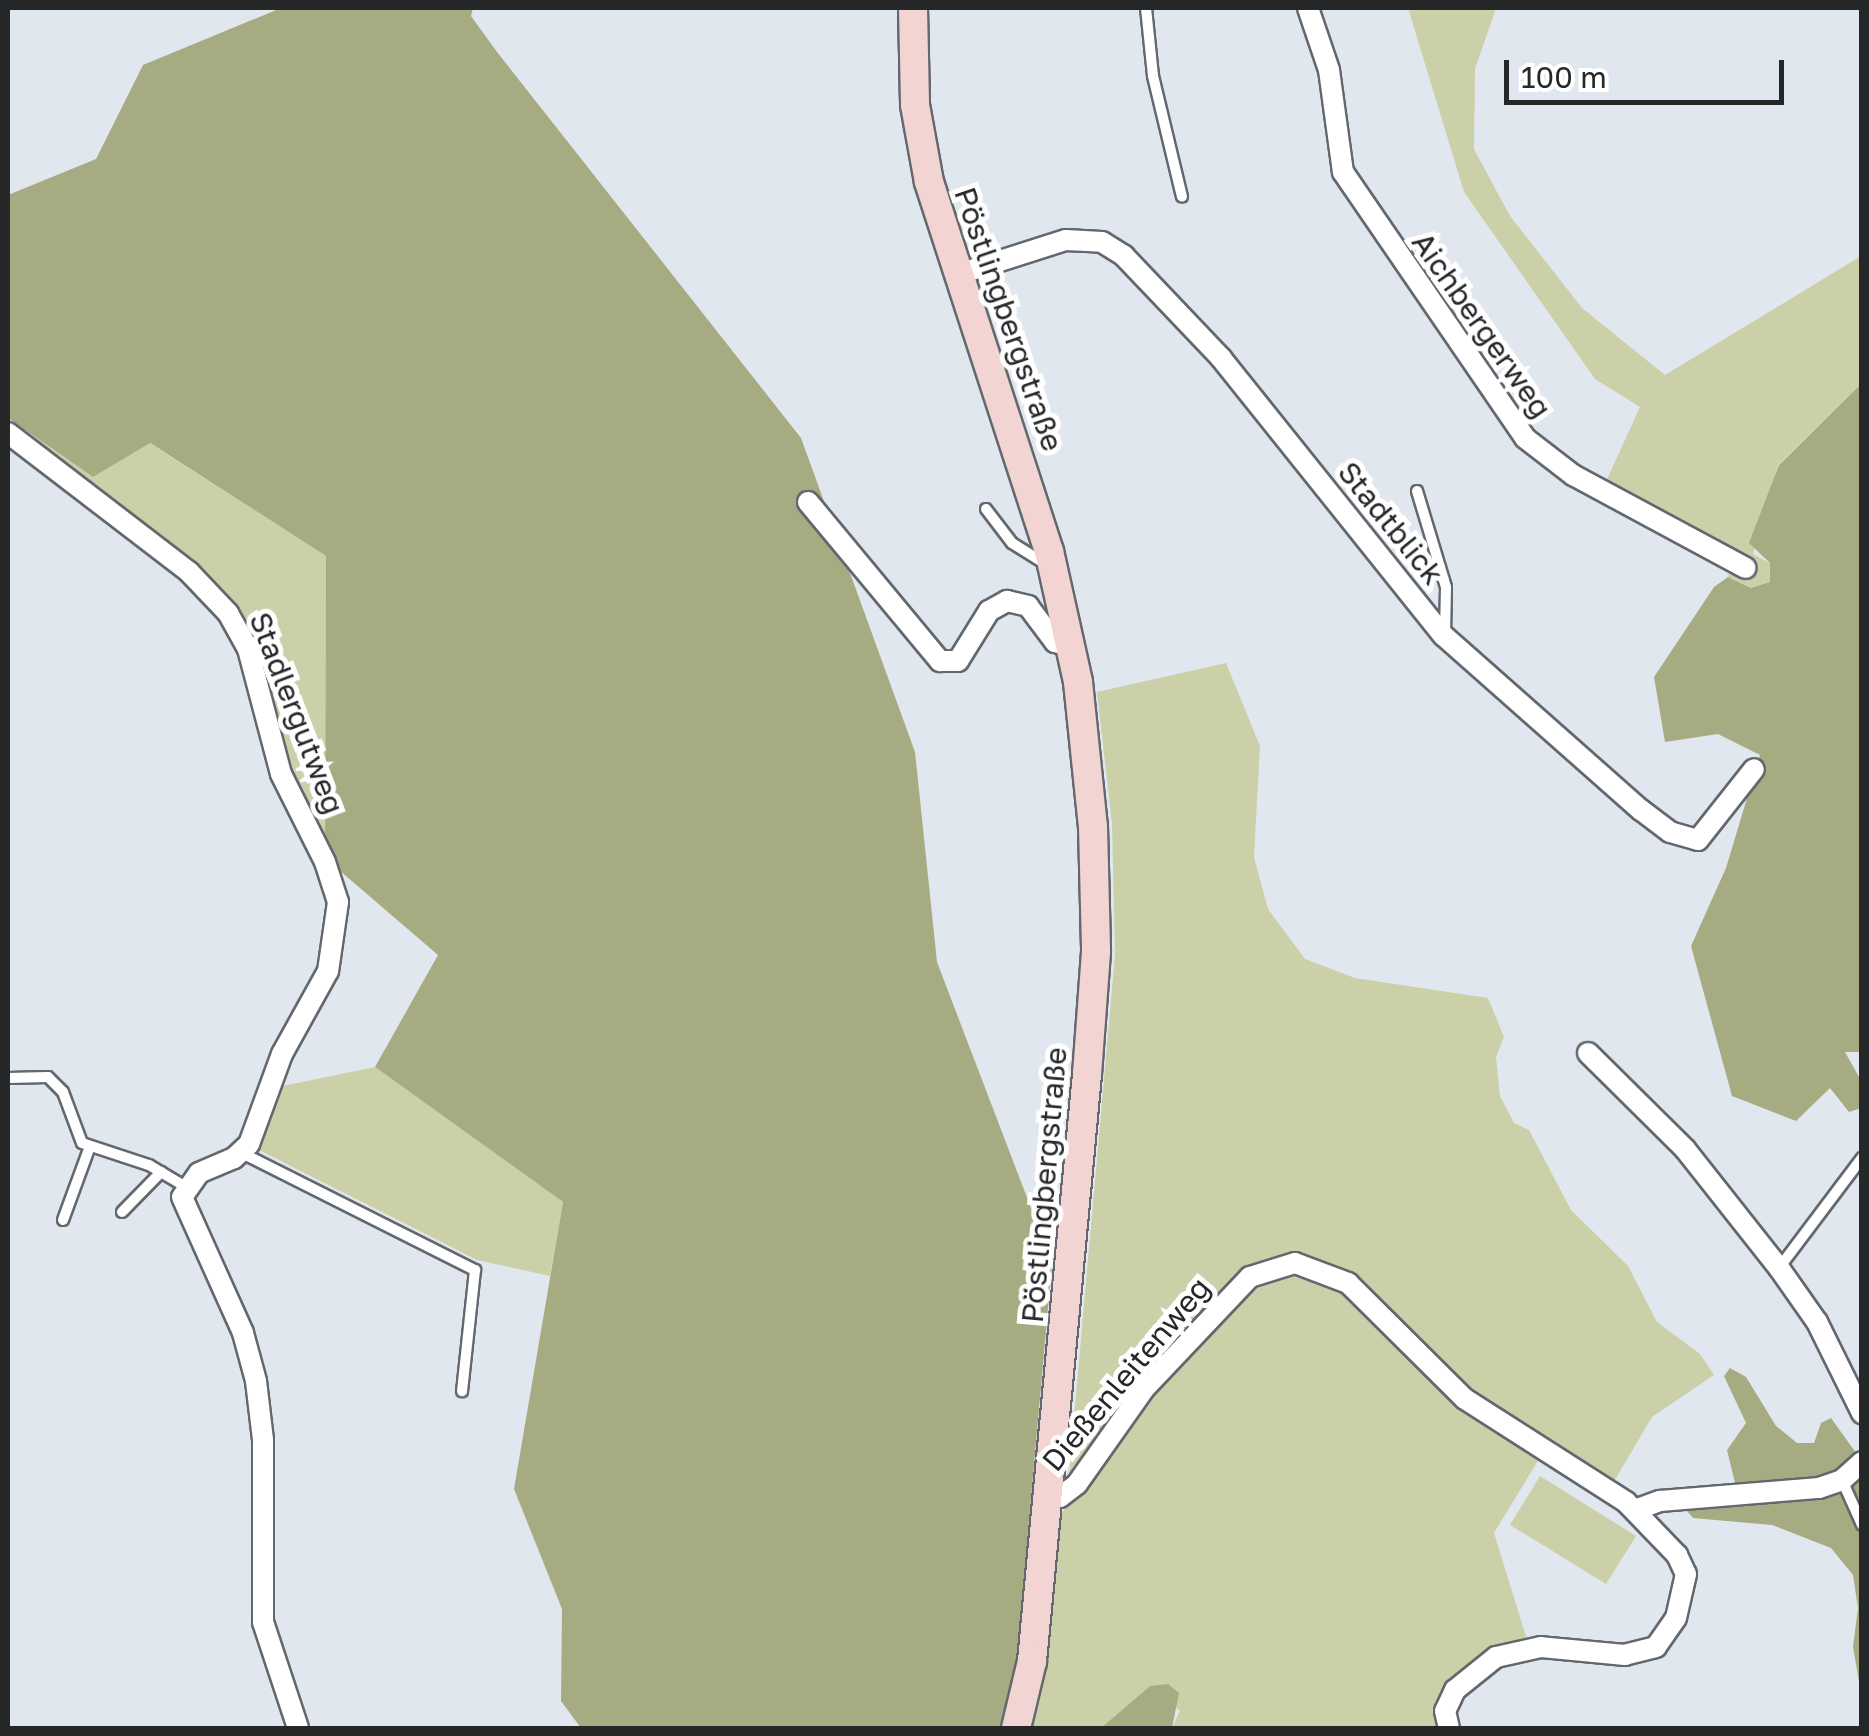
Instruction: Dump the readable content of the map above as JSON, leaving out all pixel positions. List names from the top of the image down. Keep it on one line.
{"streets":{"main road":["Pöstlingbergstraße"],"street":["Aichbergerweg","Stadtblick","Stadlergutweg","Dießenleitenweg"]},"crossings":[["Pöstlingbergstraße","Stadtblick"],["Pöstlingbergstraße","Dießenleitenweg"]],"scale_bar":"100 m"}
